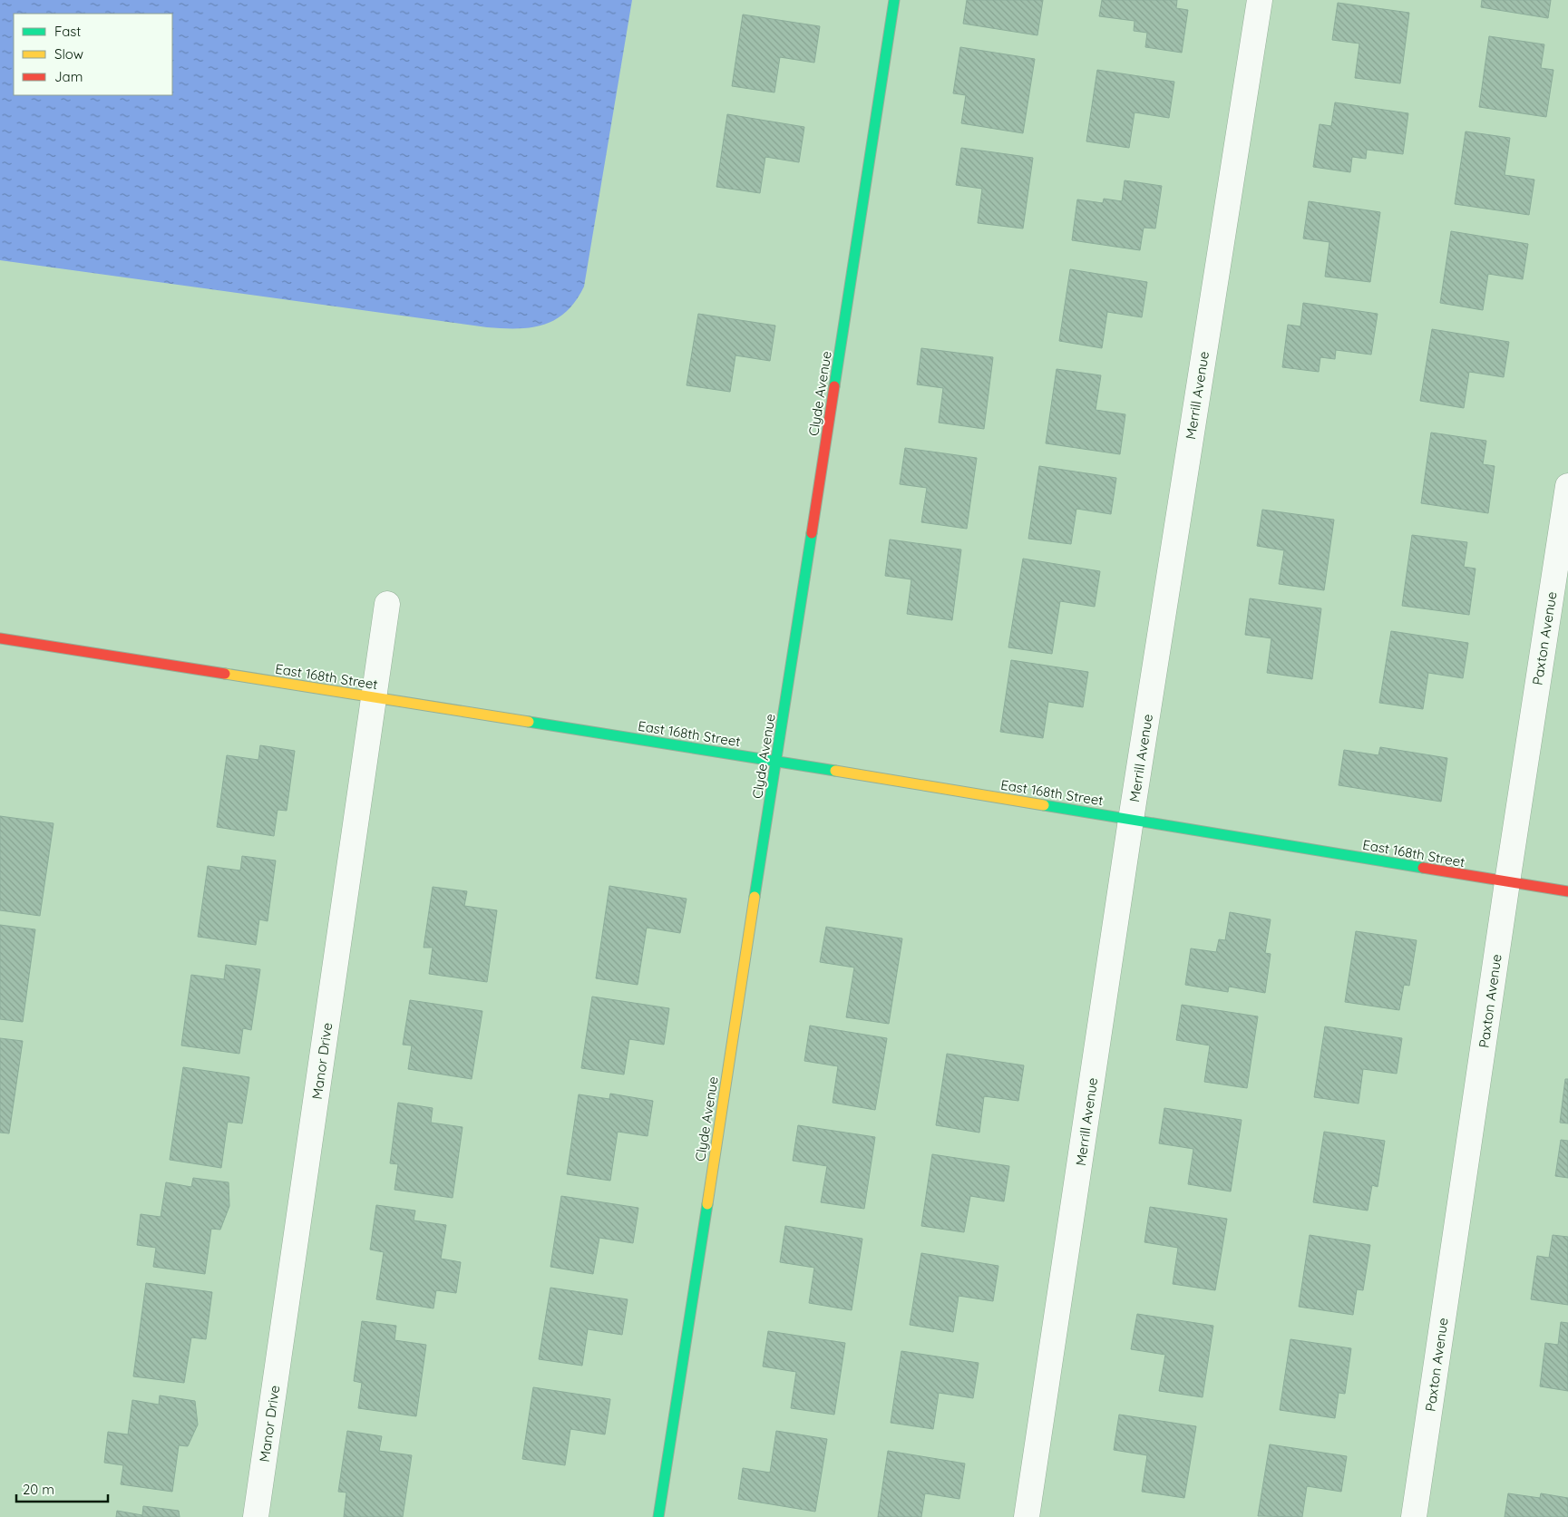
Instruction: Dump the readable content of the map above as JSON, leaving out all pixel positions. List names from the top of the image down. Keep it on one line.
{"streets":{"street":["Clyde Avenue","Merrill Avenue","Paxton Avenue","East 168th Street","Manor Drive"]},"crossings":[["Clyde Avenue","East 168th Street"],["Merrill Avenue","East 168th Street"],["Paxton Avenue","East 168th Street"],["East 168th Street","Manor Drive"]],"legend":["Fast","Slow","Jam"],"scale_bar":"20 m"}
